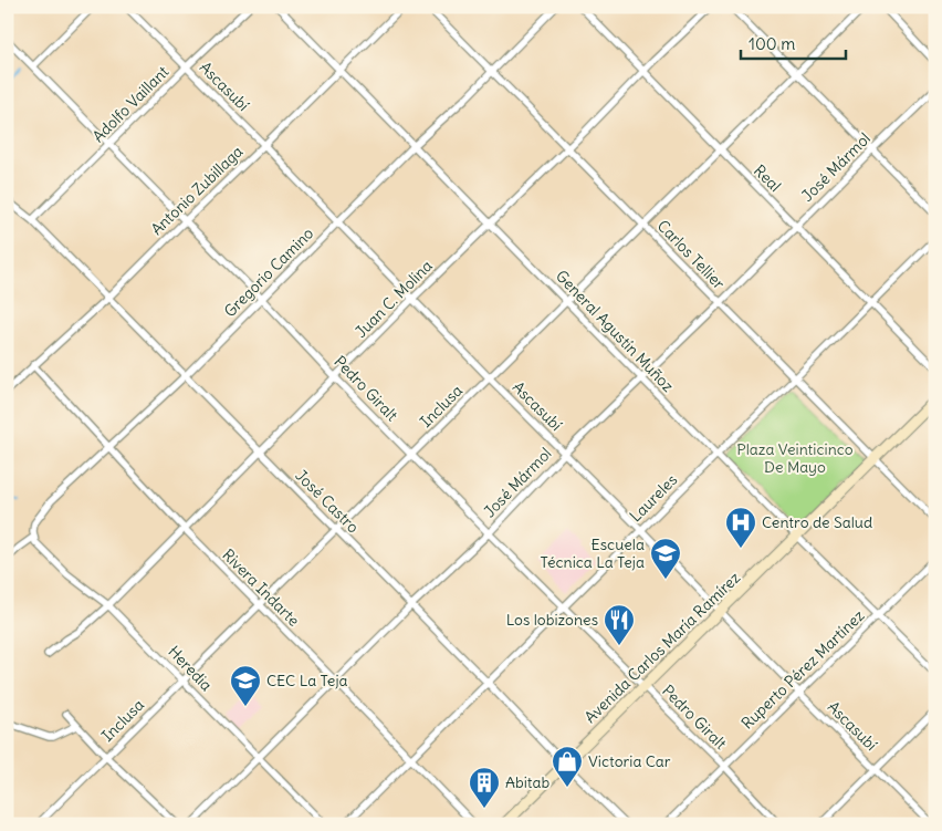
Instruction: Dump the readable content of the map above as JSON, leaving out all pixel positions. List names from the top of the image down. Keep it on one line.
{"streets":{"main road":["Avenida Carlos María Ramírez"],"street":["Ascasubí","Adolfo Vaillant","José Mármol","Real","Antonio Zubillaga","Carlos Tellier","Gregorio Camino","Juan C. Molina","General Agustín Muñoz","Pedro Giralt","Inclusa","Laureles","José Castro","Rivera Indarte","Heredia","Ruperto Pérez Martínez"]},"crossings":[["Ascasubí","Adolfo Vaillant"],["Ascasubí","José Mármol"],["Ascasubí","Antonio Zubillaga"],["Ascasubí","Gregorio Camino"],["Ascasubí","Juan C. Molina"],["Ascasubí","Inclusa"],["Ascasubí","Laureles"],["Ascasubí","Avenida Carlos María Ramírez"],["Ascasubí","Ruperto Pérez Martínez"],["Adolfo Vaillant","Pedro Giralt"],["Adolfo Vaillant","José Castro"],["José Mármol","Real"],["José Mármol","Carlos Tellier"],["José Mármol","General Agustín Muñoz"],["José Mármol","Pedro Giralt"],["José Mármol","José Castro"],["José Mármol","Rivera Indarte"],["José Mármol","Heredia"],["Real","Juan C. Molina"],["Real","Inclusa"],["Real","Laureles"],["Antonio Zubillaga","General Agustín Muñoz"],["Antonio Zubillaga","Pedro Giralt"],["Antonio Zubillaga","José Castro"],["Antonio Zubillaga","Rivera Indarte"],["Carlos Tellier","Gregorio Camino"],["Carlos Tellier","Juan C. Molina"],["Carlos Tellier","Inclusa"],["Carlos Tellier","Laureles"],["Carlos Tellier","Avenida Carlos María Ramírez"],["Gregorio Camino","General Agustín Muñoz"],["Gregorio Camino","Pedro Giralt"],["Gregorio Camino","José Castro"],["Gregorio Camino","Rivera Indarte"],["Gregorio Camino","Heredia"],["Juan C. Molina","General Agustín Muñoz"],["Juan C. Molina","Pedro Giralt"],["Juan C. Molina","José Castro"],["Juan C. Molina","Rivera Indarte"],["Juan C. Molina","Heredia"],["General Agustín Muñoz","Inclusa"],["General Agustín Muñoz","Laureles"],["General Agustín Muñoz","Avenida Carlos María Ramírez"],["General Agustín Muñoz","Ruperto Pérez Martínez"],["Pedro Giralt","Inclusa"],["Pedro Giralt","Laureles"],["Pedro Giralt","Avenida Carlos María Ramírez"],["Pedro Giralt","Ruperto Pérez Martínez"],["Inclusa","José Castro"],["Inclusa","Rivera Indarte"],["Inclusa","Heredia"],["Laureles","José Castro"],["Laureles","Rivera Indarte"],["José Castro","Avenida Carlos María Ramírez"]],"parks":["Plaza Veinticinco De Mayo"],"places":{"hospital":["Centro de Salud"],"school or university":["Escuela Técnica La Teja","CEC La Teja"],"restaurant":["Los lobizones"],"shop":["Victoria Car"],"building":["Abitab"]},"scale_bar":"100 m"}
